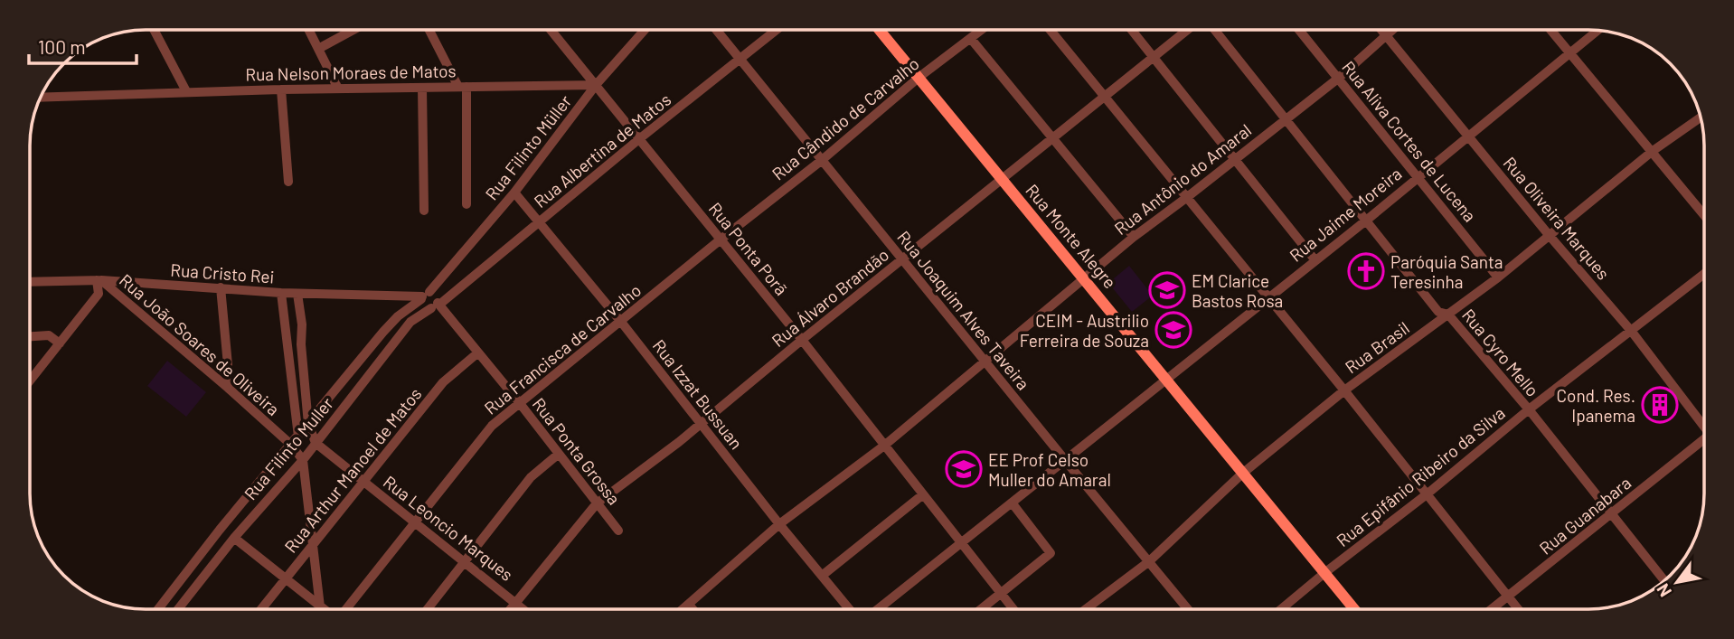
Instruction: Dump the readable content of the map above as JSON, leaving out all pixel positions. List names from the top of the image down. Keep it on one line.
{"streets":{"street":["Rua Nelson Moraes de Matos","Rua Cândido de Carvalho","Rua Aliva Cortes de Lucena","Rua Filinto Müller","Rua Albertina de Matos","Rua Antônio do Amaral","Rua Jaime Moreira","Rua Oliveira Marques","Rua Monte Alegre","Rua Ponta Porã","Rua Cristo Rei","Rua Álvaro Brandão","Rua Joaquim Alves Taveira","Rua João Soares de Oliveira","Rua Brasil","Rua Francisca de Carvalho","Rua Cyro Mello","Rua Izzat Bussuan","Rua Filinto Muller","Rua Ponta Grossa","Rua Arthur Manoel de Matos","Rua Epifânio Ribeiro da Silva","Rua Guanabara","Rua Leoncio Marques"]},"crossings":[["Rua Nelson Moraes de Matos","Rua Filinto Müller"],["Rua Nelson Moraes de Matos","Rua Ponta Porã"],["Rua Cândido de Carvalho","Rua Monte Alegre"],["Rua Cândido de Carvalho","Rua Ponta Porã"],["Rua Cândido de Carvalho","Rua Joaquim Alves Taveira"],["Rua Cândido de Carvalho","Rua Francisca de Carvalho"],["Rua Aliva Cortes de Lucena","Rua Antônio do Amaral"],["Rua Aliva Cortes de Lucena","Rua Jaime Moreira"],["Rua Aliva Cortes de Lucena","Rua Brasil"],["Rua Filinto Müller","Rua Ponta Porã"],["Rua Filinto Müller","Rua Cristo Rei"],["Rua Filinto Müller","Rua João Soares de Oliveira"],["Rua Filinto Müller","Rua Izzat Bussuan"],["Rua Filinto Müller","Rua Ponta Grossa"],["Rua Albertina de Matos","Rua Ponta Porã"],["Rua Albertina de Matos","Rua Joaquim Alves Taveira"],["Rua Albertina de Matos","Rua Izzat Bussuan"],["Rua Albertina de Matos","Rua Filinto Muller"],["Rua Albertina de Matos","Rua Ponta Grossa"],["Rua Antônio do Amaral","Rua Oliveira Marques"],["Rua Antônio do Amaral","Rua Monte Alegre"],["Rua Antônio do Amaral","Rua Ponta Porã"],["Rua Antônio do Amaral","Rua Joaquim Alves Taveira"],["Rua Antônio do Amaral","Rua Cyro Mello"],["Rua Antônio do Amaral","Rua Izzat Bussuan"],["Rua Jaime Moreira","Rua Oliveira Marques"],["Rua Jaime Moreira","Rua Monte Alegre"],["Rua Jaime Moreira","Rua Ponta Porã"],["Rua Jaime Moreira","Rua Joaquim Alves Taveira"],["Rua Jaime Moreira","Rua Cyro Mello"],["Rua Oliveira Marques","Rua Brasil"],["Rua Oliveira Marques","Rua Epifânio Ribeiro da Silva"],["Rua Monte Alegre","Rua Álvaro Brandão"],["Rua Monte Alegre","Rua Brasil"],["Rua Monte Alegre","Rua Epifânio Ribeiro da Silva"],["Rua Ponta Porã","Rua Álvaro Brandão"],["Rua Ponta Porã","Rua Francisca de Carvalho"],["Rua Cristo Rei","Rua João Soares de Oliveira"],["Rua Cristo Rei","Rua Ponta Grossa"],["Rua Álvaro Brandão","Rua Joaquim Alves Taveira"],["Rua Álvaro Brandão","Rua Izzat Bussuan"],["Rua Álvaro Brandão","Rua Ponta Grossa"],["Rua Álvaro Brandão","Rua Leoncio Marques"],["Rua Joaquim Alves Taveira","Rua Brasil"],["Rua João Soares de Oliveira","Rua Filinto Muller"],["Rua Brasil","Rua Cyro Mello"],["Rua Francisca de Carvalho","Rua Izzat Bussuan"],["Rua Francisca de Carvalho","Rua Ponta Grossa"],["Rua Francisca de Carvalho","Rua Leoncio Marques"],["Rua Cyro Mello","Rua Epifânio Ribeiro da Silva"],["Rua Cyro Mello","Rua Guanabara"],["Rua Filinto Muller","Rua Ponta Grossa"],["Rua Filinto Muller","Rua Leoncio Marques"],["Rua Ponta Grossa","Rua Arthur Manoel de Matos"],["Rua Arthur Manoel de Matos","Rua Leoncio Marques"]],"places":{"church":["Paróquia Santa Teresinha"],"school or university":["EM Clarice Bastos Rosa","CEIM - Austrilio Ferreira de Souza","EE Prof Celso Muller do Amaral"],"building":["Cond. Res. Ipanema"]},"scale_bar":"100 m","north":"bottom left"}
